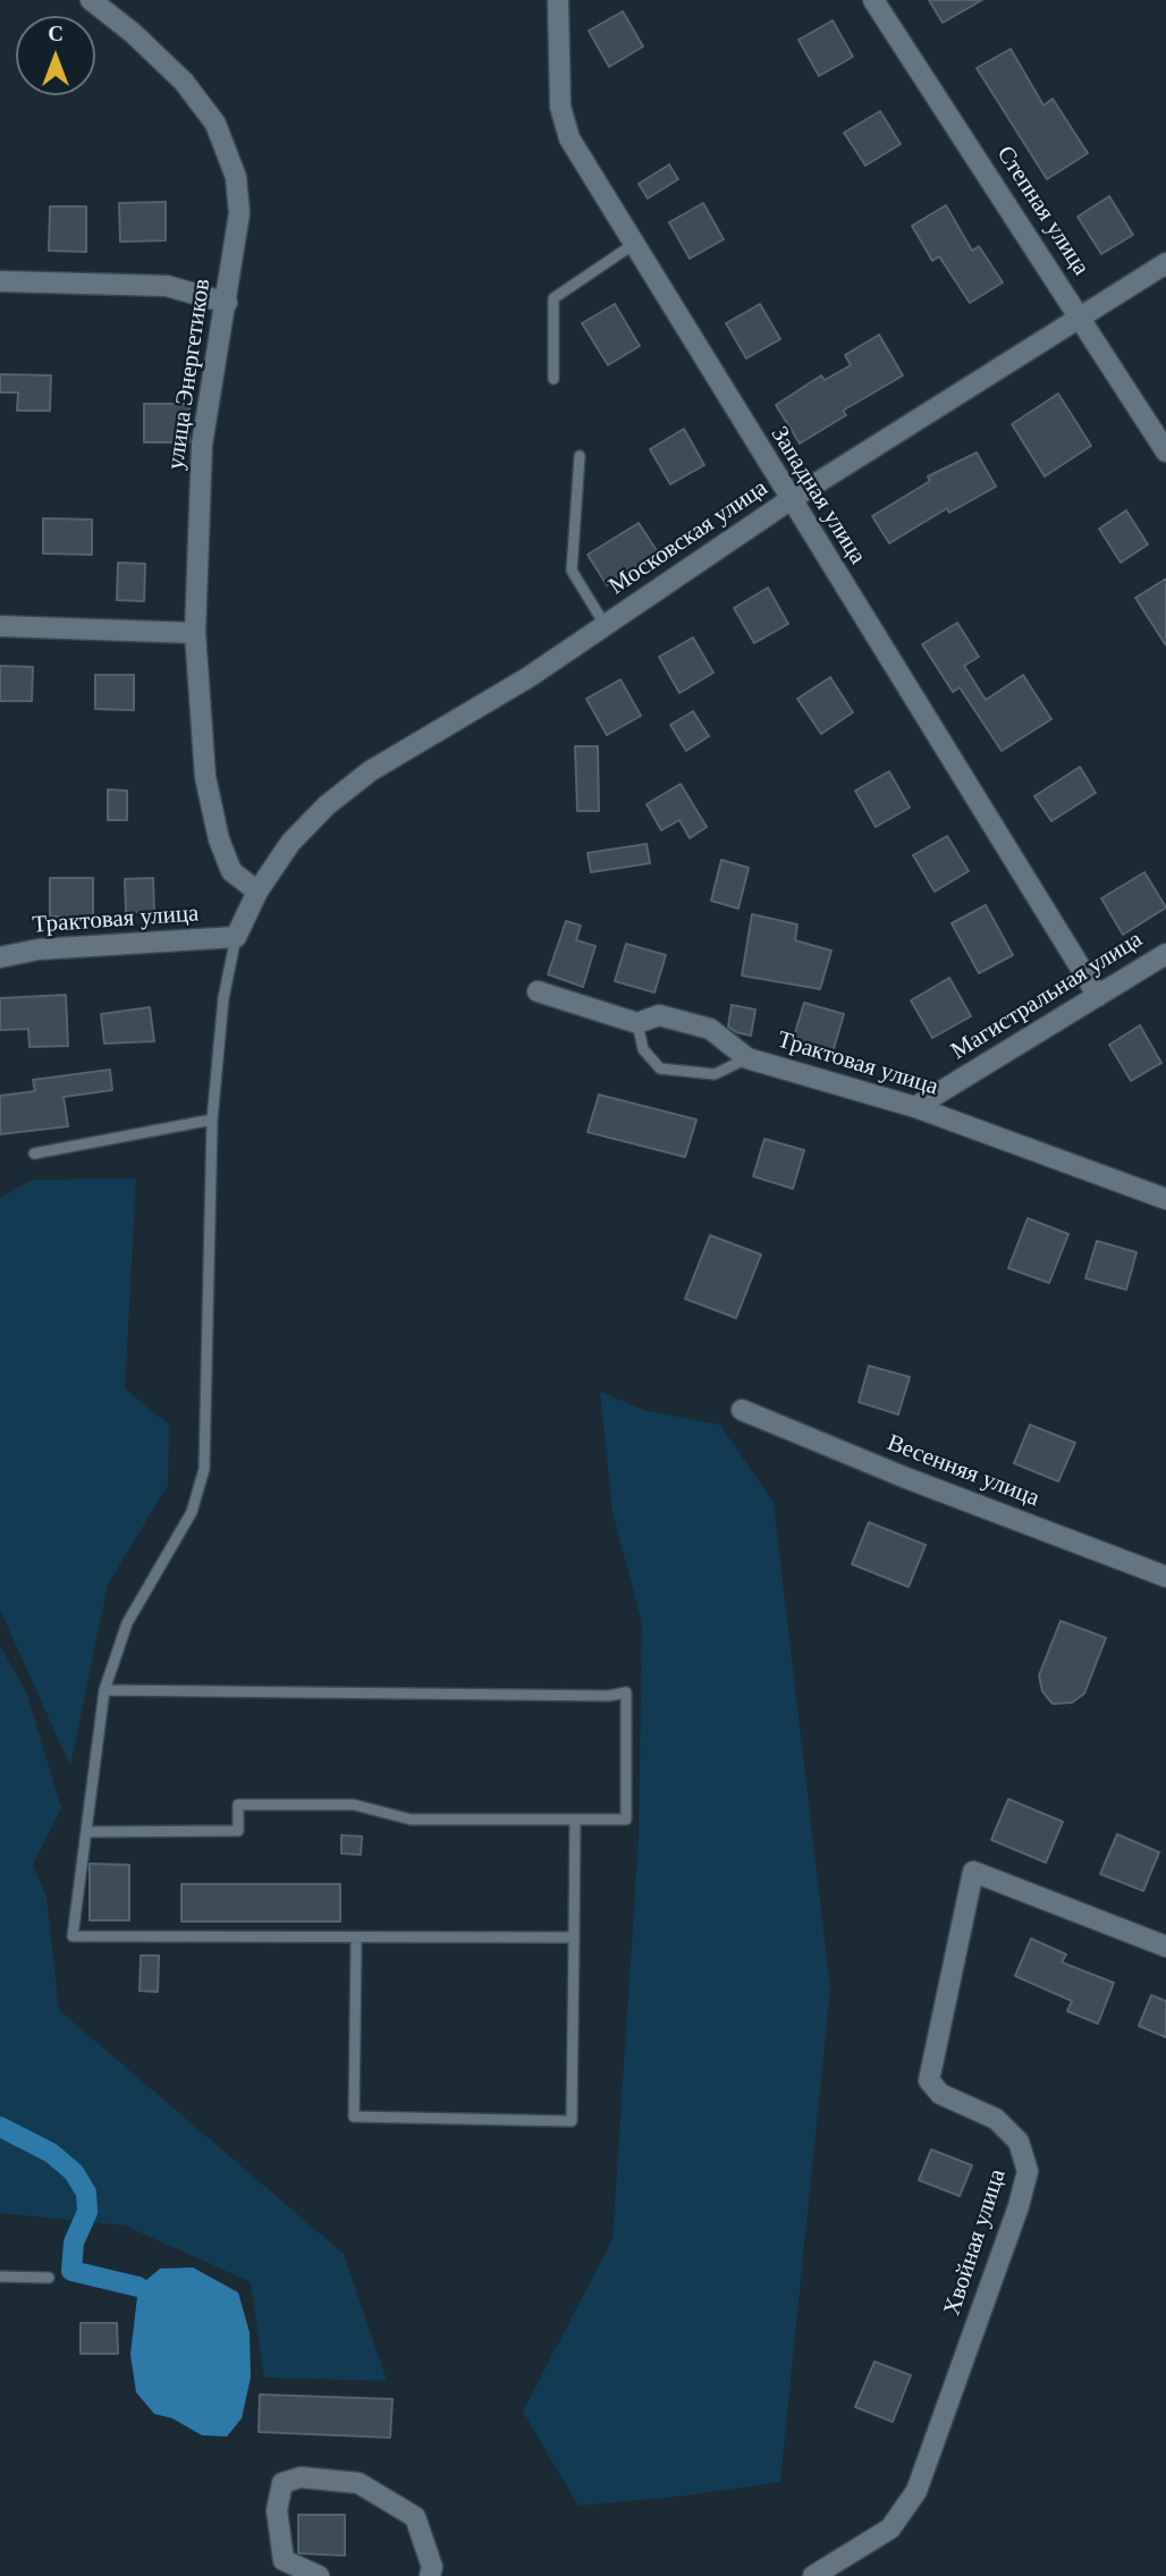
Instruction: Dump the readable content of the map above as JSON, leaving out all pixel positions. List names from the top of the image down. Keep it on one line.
{"streets":{"street":["Степная улица","улица Энергетиков","Западная улица","Московская улица","Трактовая улица","Магистральная улица","Весенняя улица","Хвойная улица"]},"crossings":[["Степная улица","Московская улица"],["улица Энергетиков","Московская улица"],["Западная улица","Московская улица"],["Западная улица","Магистральная улица"],["Московская улица","Трактовая улица"],["Трактовая улица","Магистральная улица"]],"north":"top"}
